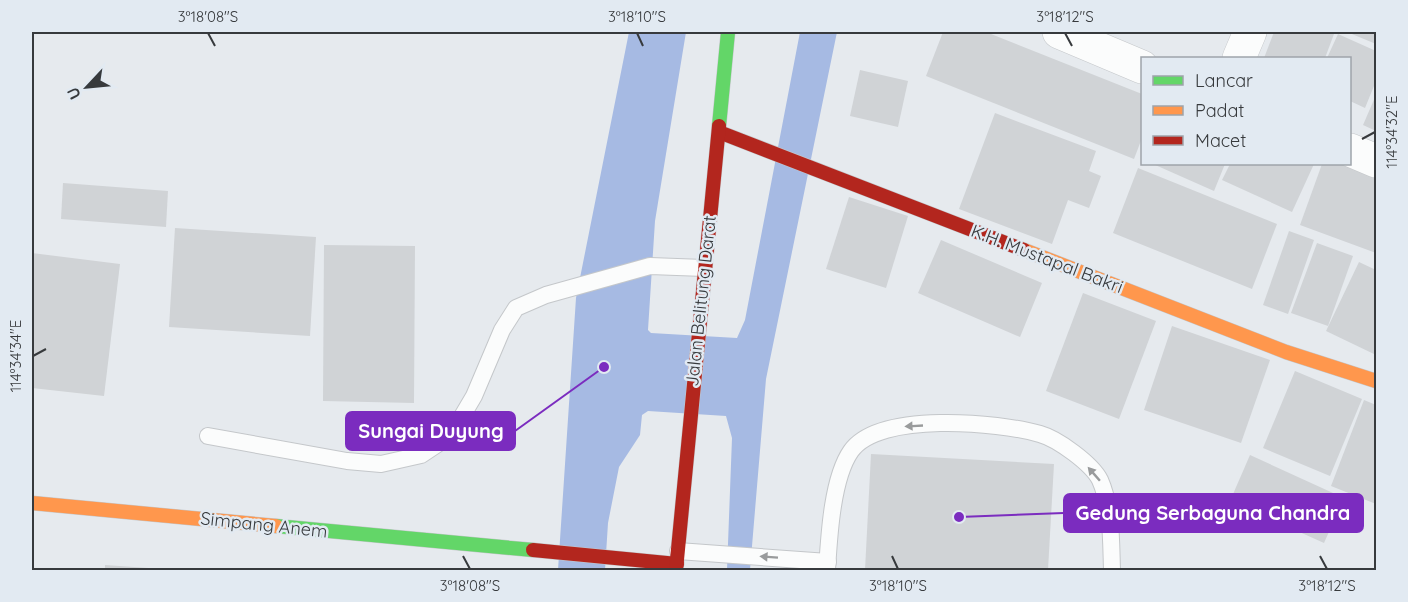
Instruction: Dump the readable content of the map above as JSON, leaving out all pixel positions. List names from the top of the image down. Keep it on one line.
{"streets":{"street":["K.H. Mustapal Bakri","Jalan Belitung Darat","Simpang Anem"]},"crossings":[["K.H. Mustapal Bakri","Jalan Belitung Darat"],["Jalan Belitung Darat","Simpang Anem"]],"places":["Sungai Duyung","Gedung Serbaguna Chandra"],"legend":["Lancar","Padat","Macet"],"north":"bottom left","coordinates":["3°18'08\"S","3°18'10\"S","3°18'12\"S","114°34'32\"E","114°34'34\"E"]}
